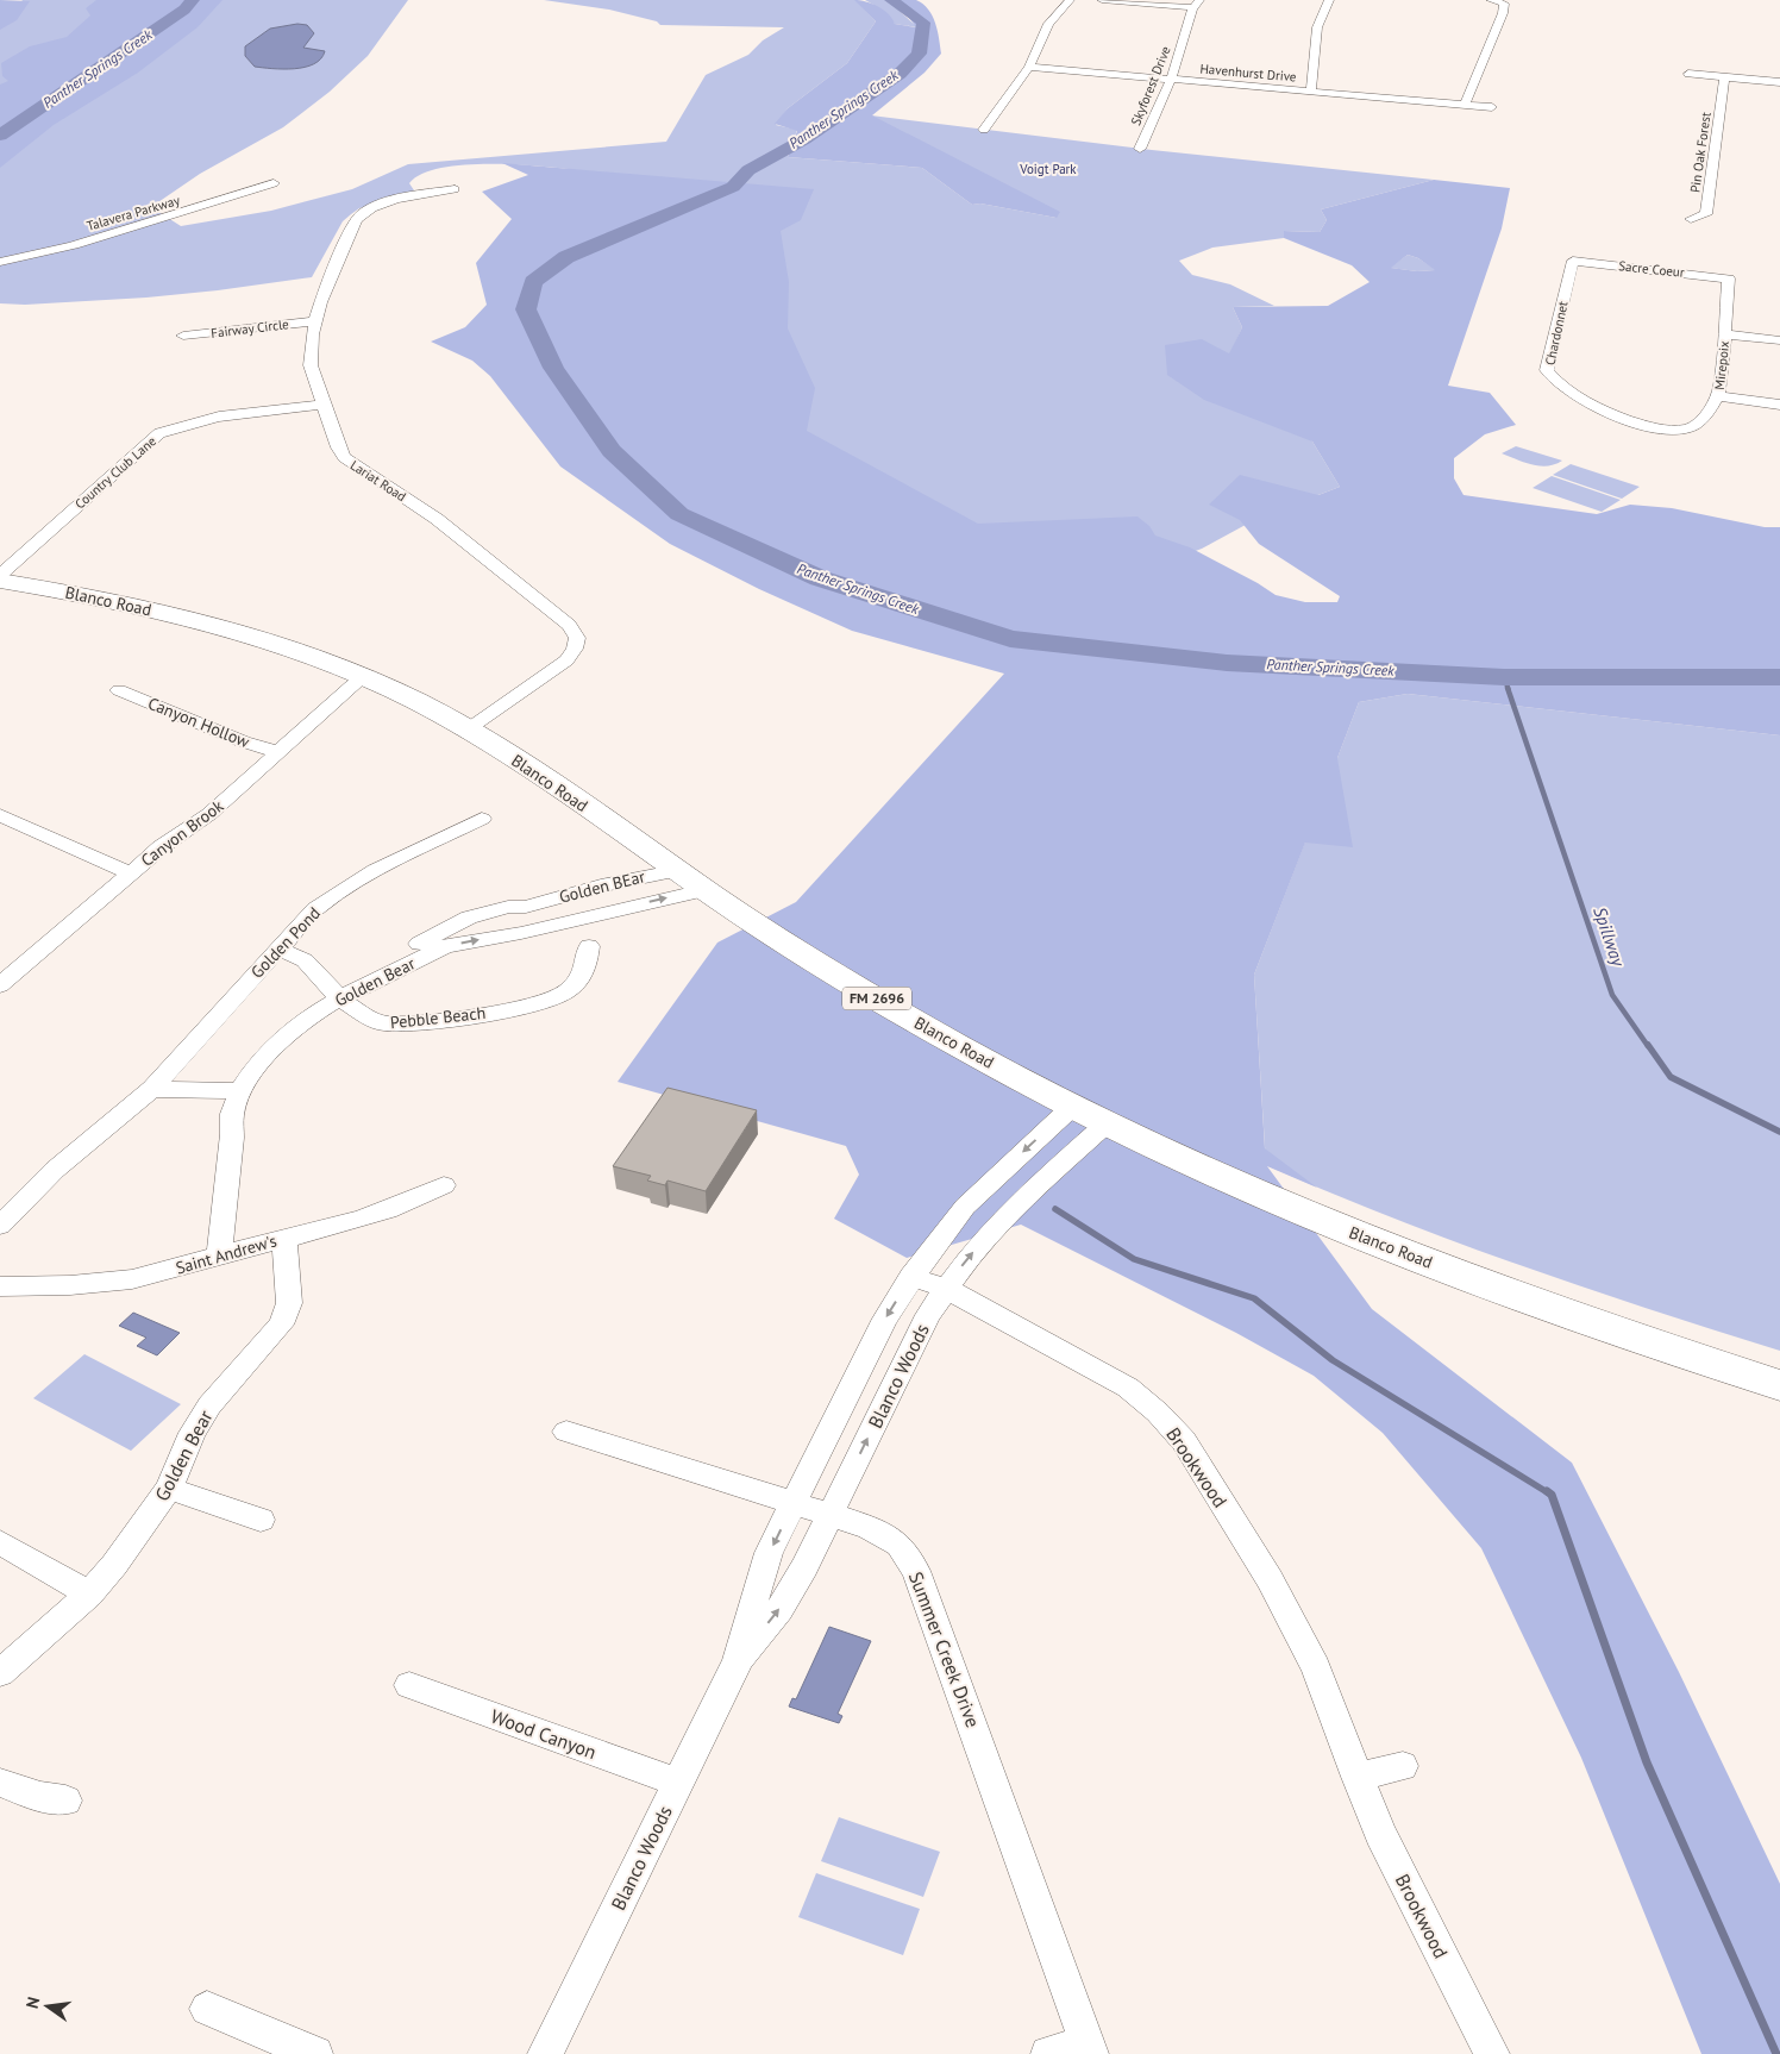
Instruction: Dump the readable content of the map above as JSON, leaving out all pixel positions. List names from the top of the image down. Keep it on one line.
{"streets":{"main road":["Blanco Road","FM 2696"],"street":["Havenhurst Drive","Skyforest Drive","Pin Oak Forest","Talavera Parkway","Sacre Coeur","Fairway Circle","Chardonnet","Mirepoix","Country Club Lane","Lariat Road","Canyon Hollow","Canyon Brook","Golden BEar","Golden Pond","Golden Bear","Pebble Beach","Saint Andrew's","Blanco Woods","Brookwood","Summer Creek Drive","Wood Canyon"]},"crossings":[["Havenhurst Drive","Skyforest Drive"],["Sacre Coeur","Chardonnet"],["Sacre Coeur","Mirepoix"],["Fairway Circle","Lariat Road"],["Chardonnet","Mirepoix"],["Country Club Lane","Lariat Road"],["Lariat Road","Blanco Road"],["Blanco Road","Canyon Brook"],["Blanco Road","Golden BEar"],["Blanco Road","Golden Bear"],["Blanco Road","Blanco Woods"],["Canyon Hollow","Canyon Brook"],["Golden BEar","Golden Bear"],["Golden BEar","Pebble Beach"],["Golden Pond","Pebble Beach"],["Golden Bear","Pebble Beach"],["Golden Bear","Saint Andrew's"],["Blanco Woods","Brookwood"],["Blanco Woods","Summer Creek Drive"],["Blanco Woods","Wood Canyon"]],"water":["Panther Springs Creek","Spillway"],"parks":["Voigt Park"],"north":"left"}
